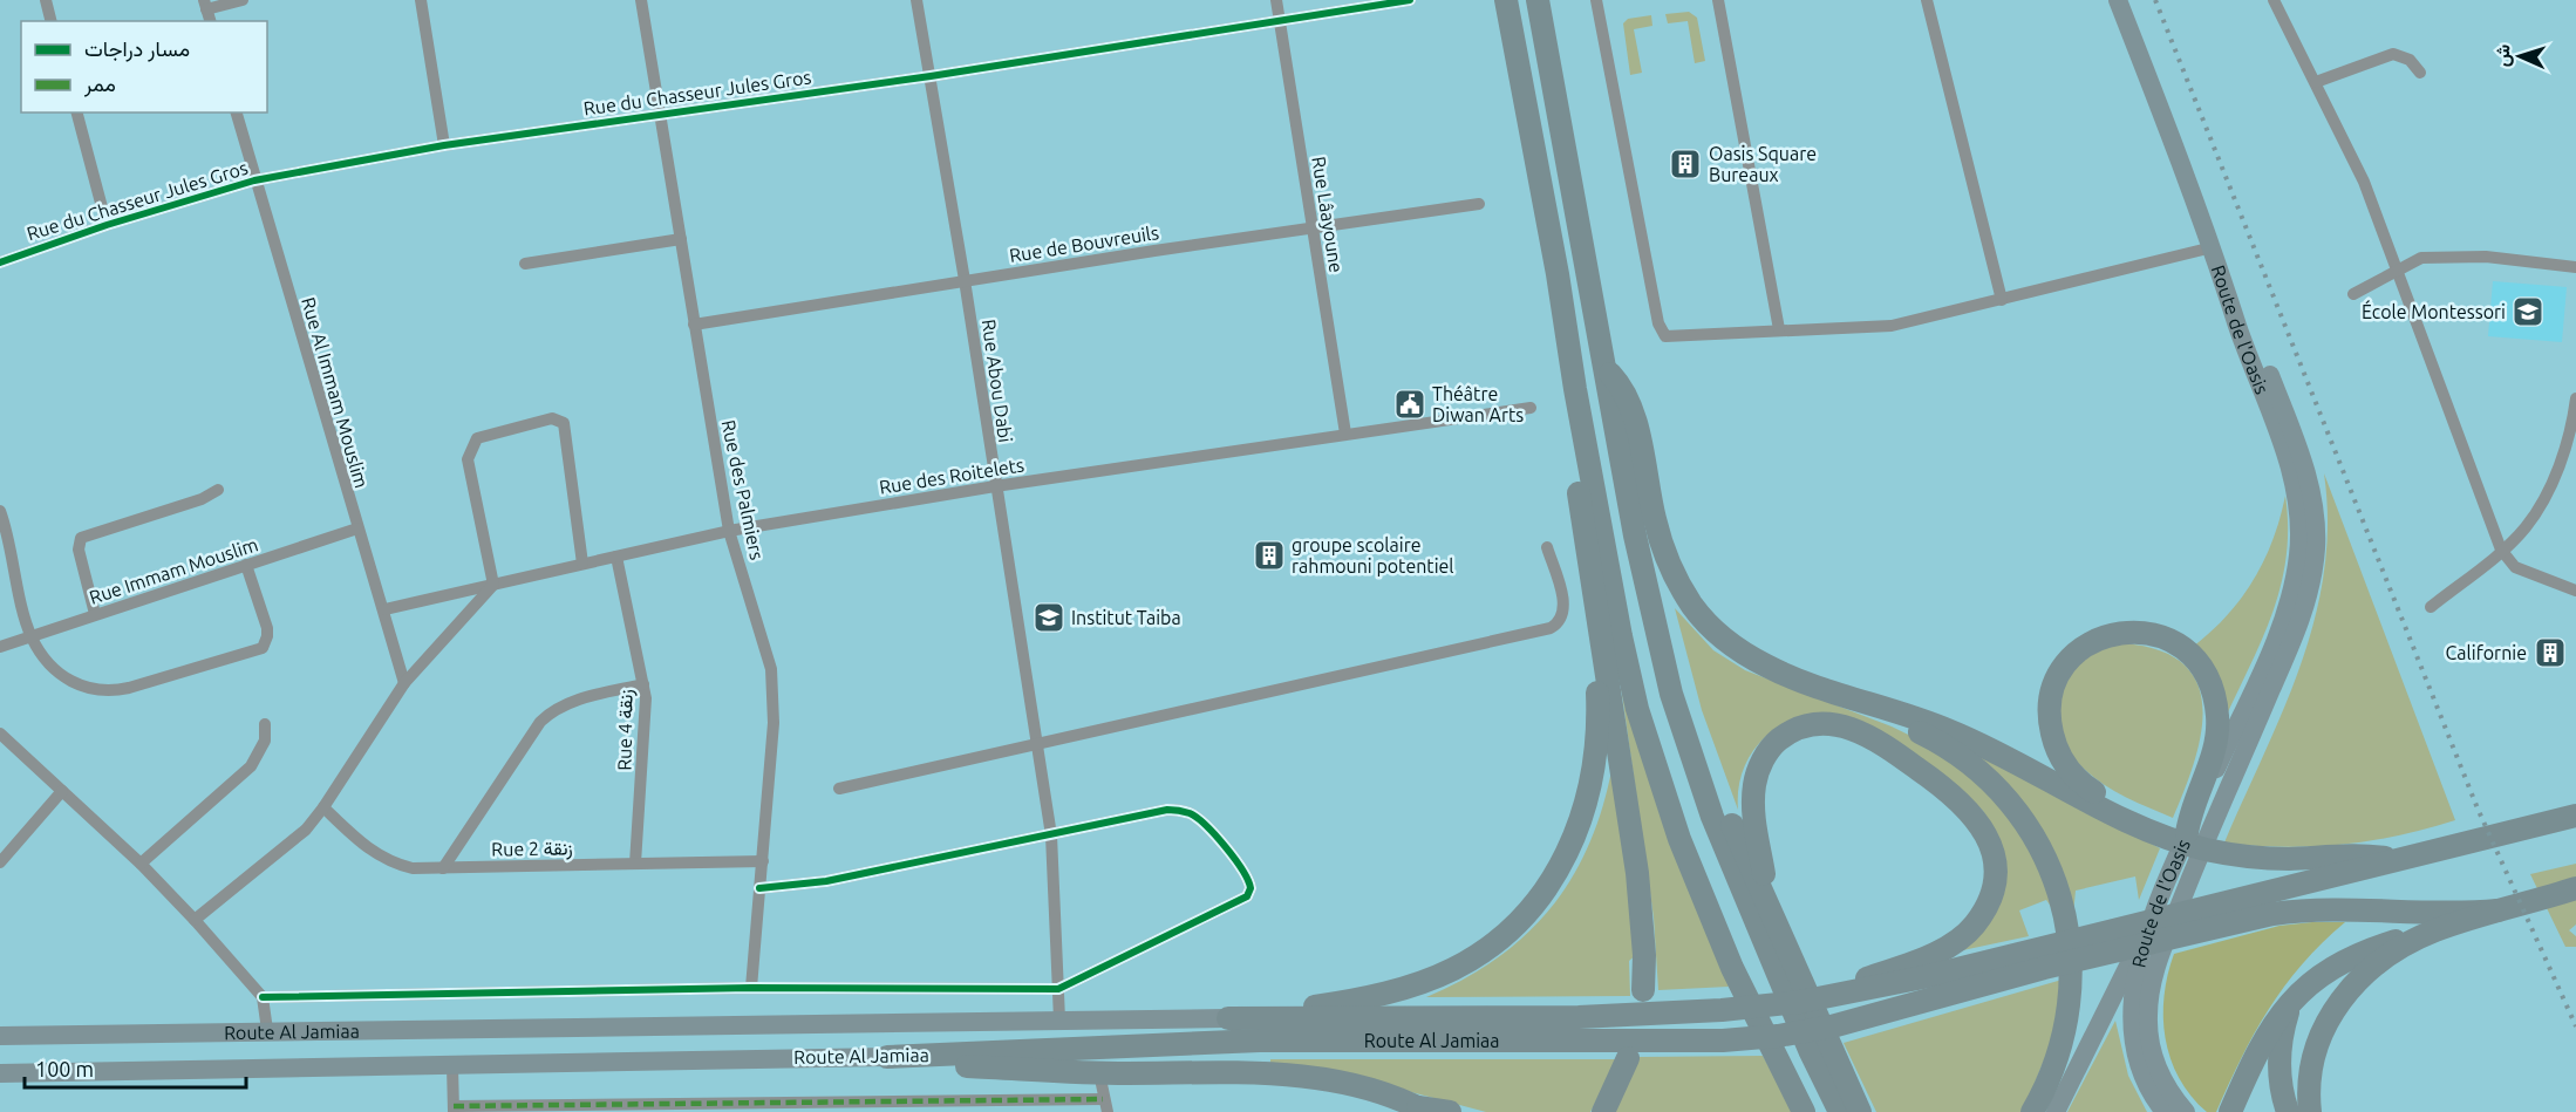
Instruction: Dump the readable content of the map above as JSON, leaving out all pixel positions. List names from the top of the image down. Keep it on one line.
{"streets":{"highway":["Route Al Jamiaa"],"main road":["Route de l'Oasis"],"street":["Rue du Chasseur Jules Gros","Rue Lâayoune","Rue de Bouvreuils","Rue Abou Dabi","Rue Al Immam Mouslim","Rue des Roitelets","Rue des Palmiers","Rue Immam Mouslim","Rue 4 زنقة","Rue 2 زنقة"]},"crossings":[["Rue du Chasseur Jules Gros","Rue Lâayoune"],["Rue du Chasseur Jules Gros","Rue Abou Dabi"],["Rue du Chasseur Jules Gros","Rue Al Immam Mouslim"],["Rue du Chasseur Jules Gros","Rue des Palmiers"],["Rue Lâayoune","Rue de Bouvreuils"],["Rue Lâayoune","Rue des Roitelets"],["Rue de Bouvreuils","Rue Abou Dabi"],["Rue de Bouvreuils","Rue des Palmiers"],["Rue Abou Dabi","Rue des Roitelets"],["Rue Abou Dabi","Route Al Jamiaa"],["Rue Al Immam Mouslim","Rue des Roitelets"],["Rue Al Immam Mouslim","Rue Immam Mouslim"],["Rue des Roitelets","Rue des Palmiers"],["Rue des Roitelets","Rue 4 زنقة"],["Rue des Palmiers","Rue 2 زنقة"],["Rue 4 زنقة","Rue 2 زنقة"]],"places":{"building":["Oasis Square Bureaux","groupe scolaire rahmouni potentiel","Californie"],"school or university":["École Montessori","Institut Taiba"],"public building":["Théâtre Diwan Arts"]},"legend":["مسار دراجات","ممر"],"scale_bar":"100 m","north":"left"}
